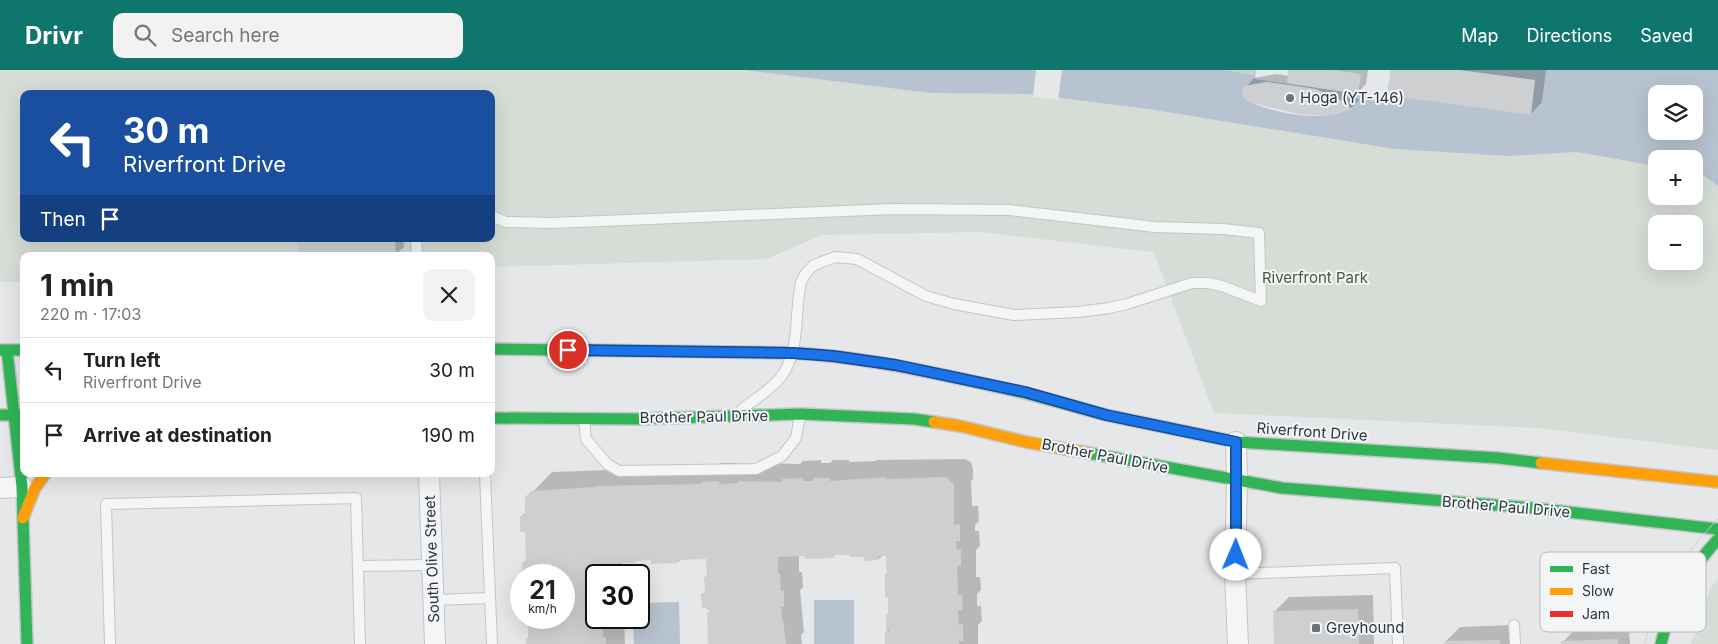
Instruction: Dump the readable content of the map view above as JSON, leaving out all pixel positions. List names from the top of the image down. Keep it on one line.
{"streets":{"main road":["Brother Paul Drive","Riverfront Drive"],"street":["South Olive Street"]},"parks":["Riverfront Park"],"places":{"other":["Hoga (YT-146)"],"transit":["Greyhound"]},"legend":["Fast","Slow","Jam"],"page":{"header":"Drivr","search":"Search here","nav":["Map","Directions","Saved"],"map_buttons":["+","−"],"turn":["30 m","Riverfront Drive"],"then":"Then","heading":["1 min","220 m · 17:03"],"list":[{"name":"Turn left","note":"Riverfront Drive","value":"30 m"},{"name":"Arrive at destination","value":"190 m"}],"speed":"21 km/h","limit":"30"}}
